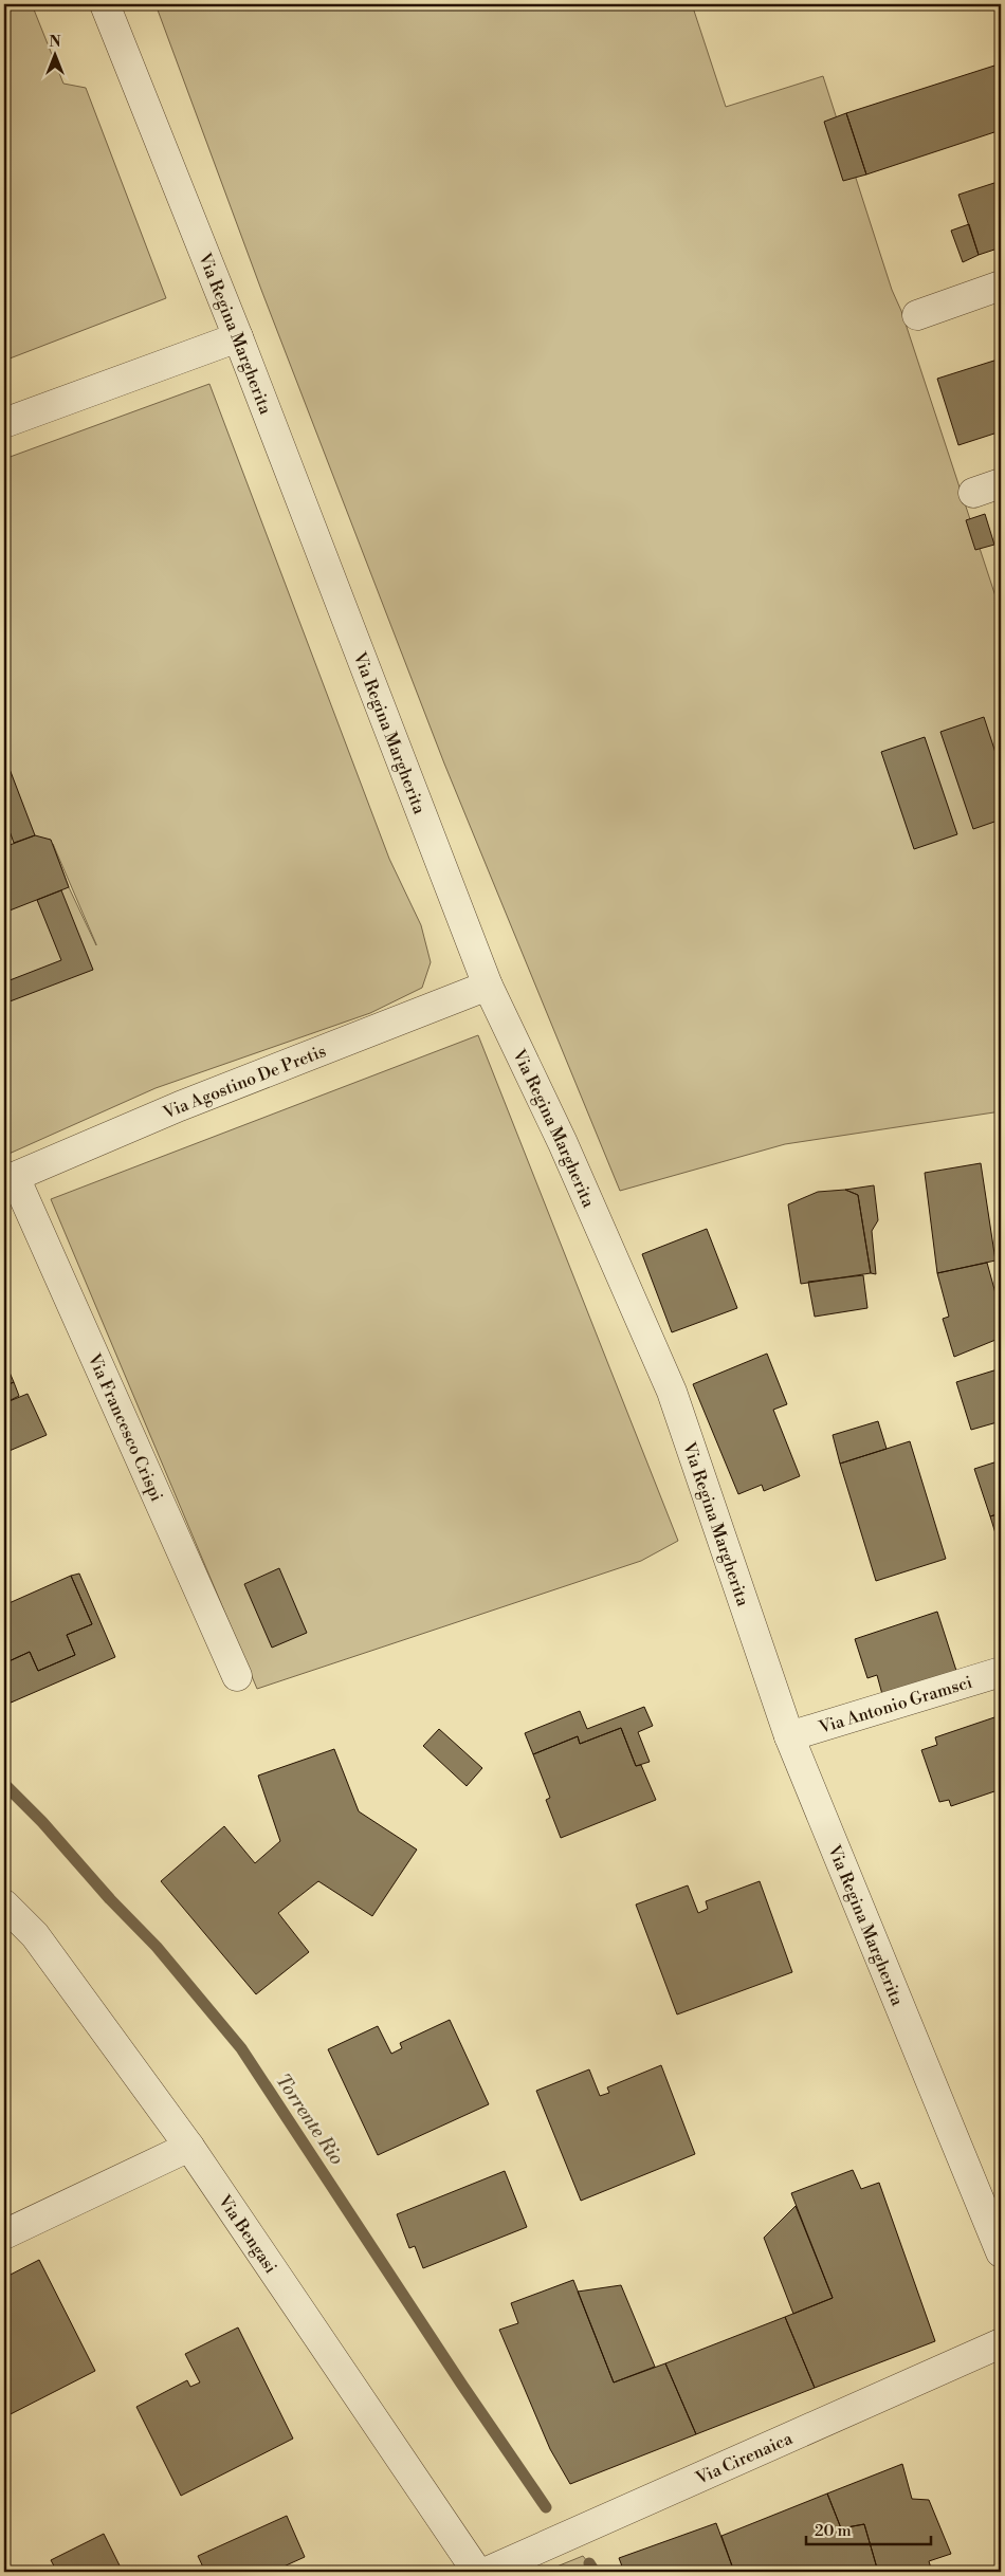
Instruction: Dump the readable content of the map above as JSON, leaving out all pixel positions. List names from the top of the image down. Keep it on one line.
{"streets":{"street":["Via Regina Margherita","Via Agostino De Pretis","Via Francesco Crispi","Via Antonio Gramsci","Via Bengasi","Via Cirenaica"]},"crossings":[["Via Regina Margherita","Via Agostino De Pretis"],["Via Regina Margherita","Via Antonio Gramsci"],["Via Agostino De Pretis","Via Francesco Crispi"]],"water":["Torrente Rio"],"scale_bar":"20 m","north":"top"}
